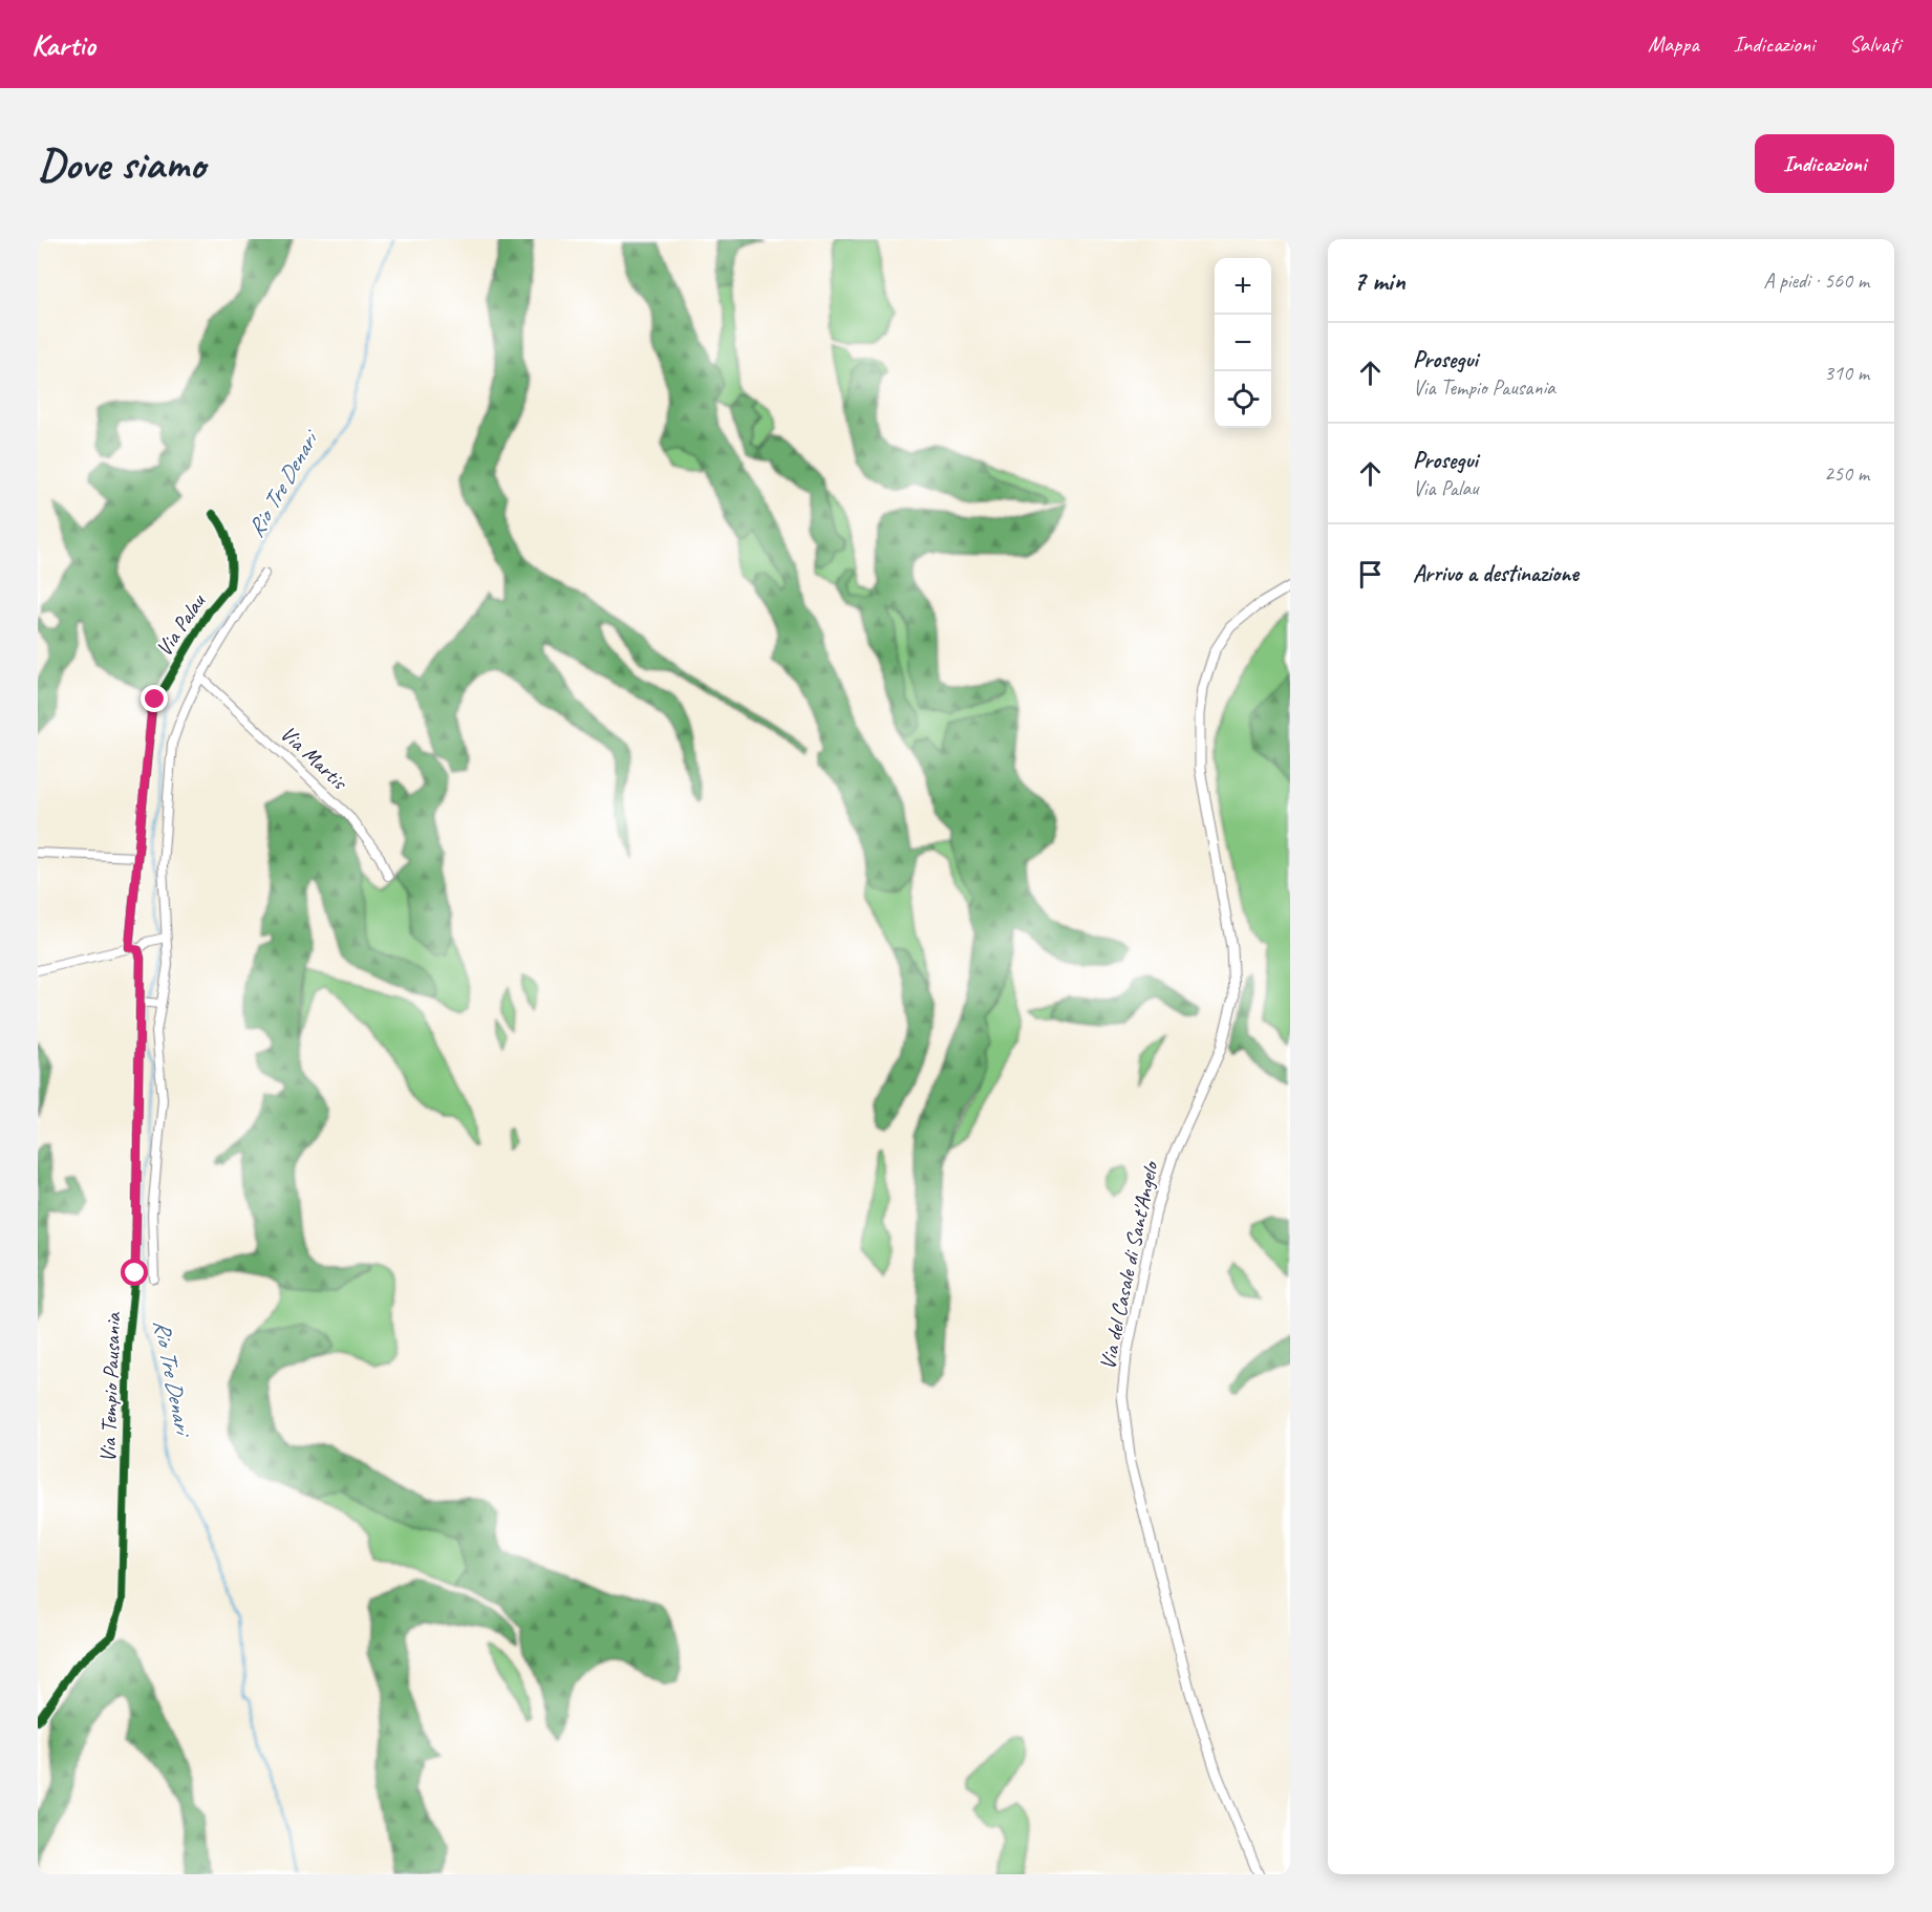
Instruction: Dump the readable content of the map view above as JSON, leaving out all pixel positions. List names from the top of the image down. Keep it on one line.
{"streets":{"main road":["Via del Casale di Sant'Angelo"],"street":["Via Palau","Via Martis","Via Tempio Pausania"]},"crossings":[["Via Palau","Via Tempio Pausania"]],"water":["Rio Tre Denari"],"page":{"header":"Kartio","nav":["Mappa","Indicazioni","Salvati"],"buttons":"Indicazioni","title":"Dove siamo","heading":["7 min","A piedi · 560 m"],"map_buttons":["+","−"],"list":[["Prosegui","Via Tempio Pausania","310 m"],["Prosegui","Via Palau","250 m"],"Arrivo a destinazione"]}}
